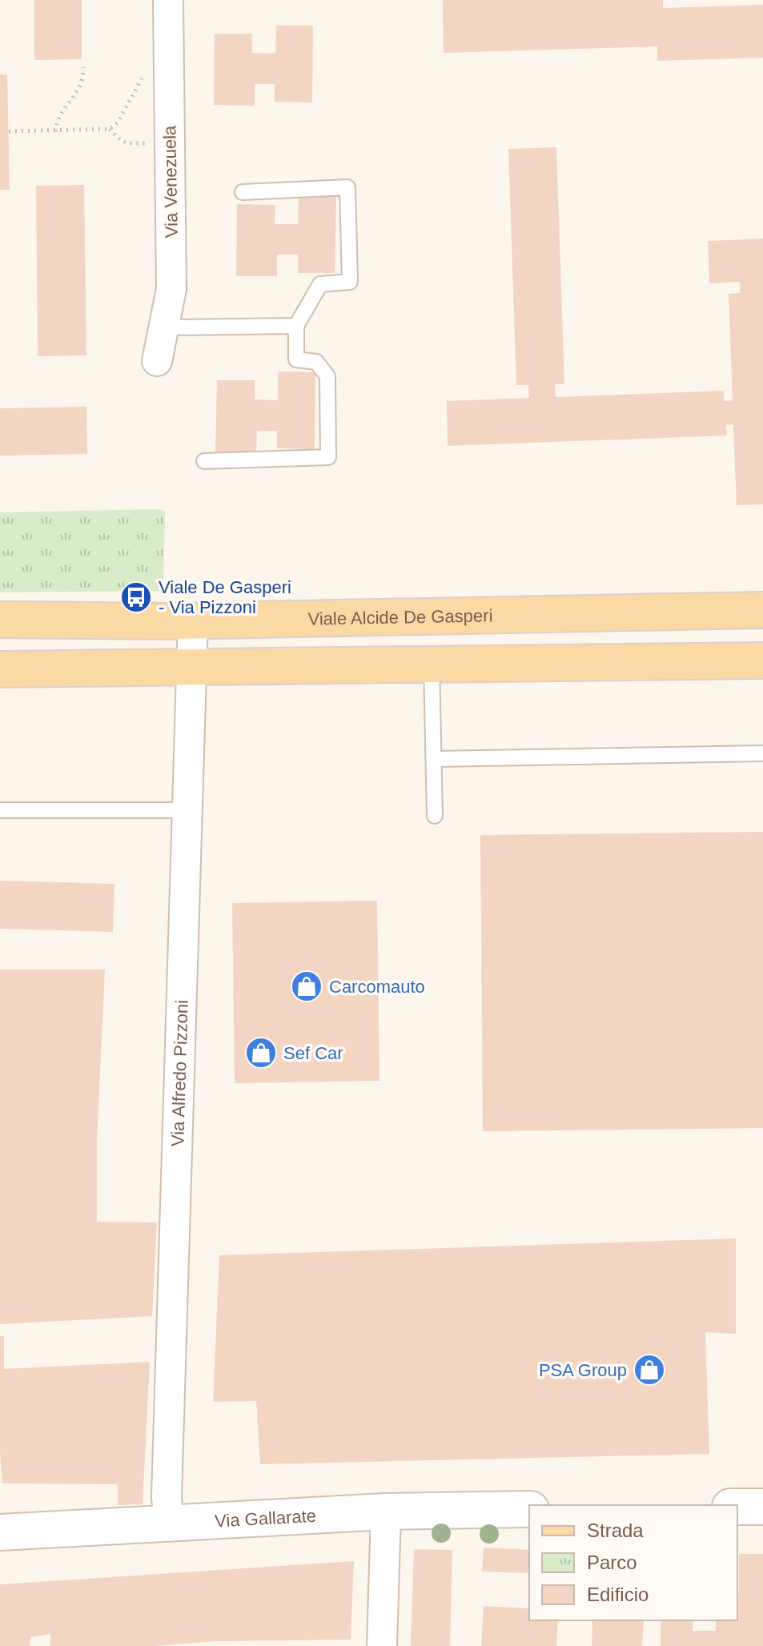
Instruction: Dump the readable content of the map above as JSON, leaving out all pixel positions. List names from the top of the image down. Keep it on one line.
{"streets":{"main road":["Viale Alcide De Gasperi"],"street":["Via Venezuela","Via Alfredo Pizzoni","Via Gallarate"]},"crossings":[["Viale Alcide De Gasperi","Via Alfredo Pizzoni"],["Via Alfredo Pizzoni","Via Gallarate"]],"places":{"bus stop":["Viale De Gasperi - Via Pizzoni"],"shop":["Carcomauto","Sef Car","PSA Group"]},"legend":["Strada","Parco","Edificio"]}
